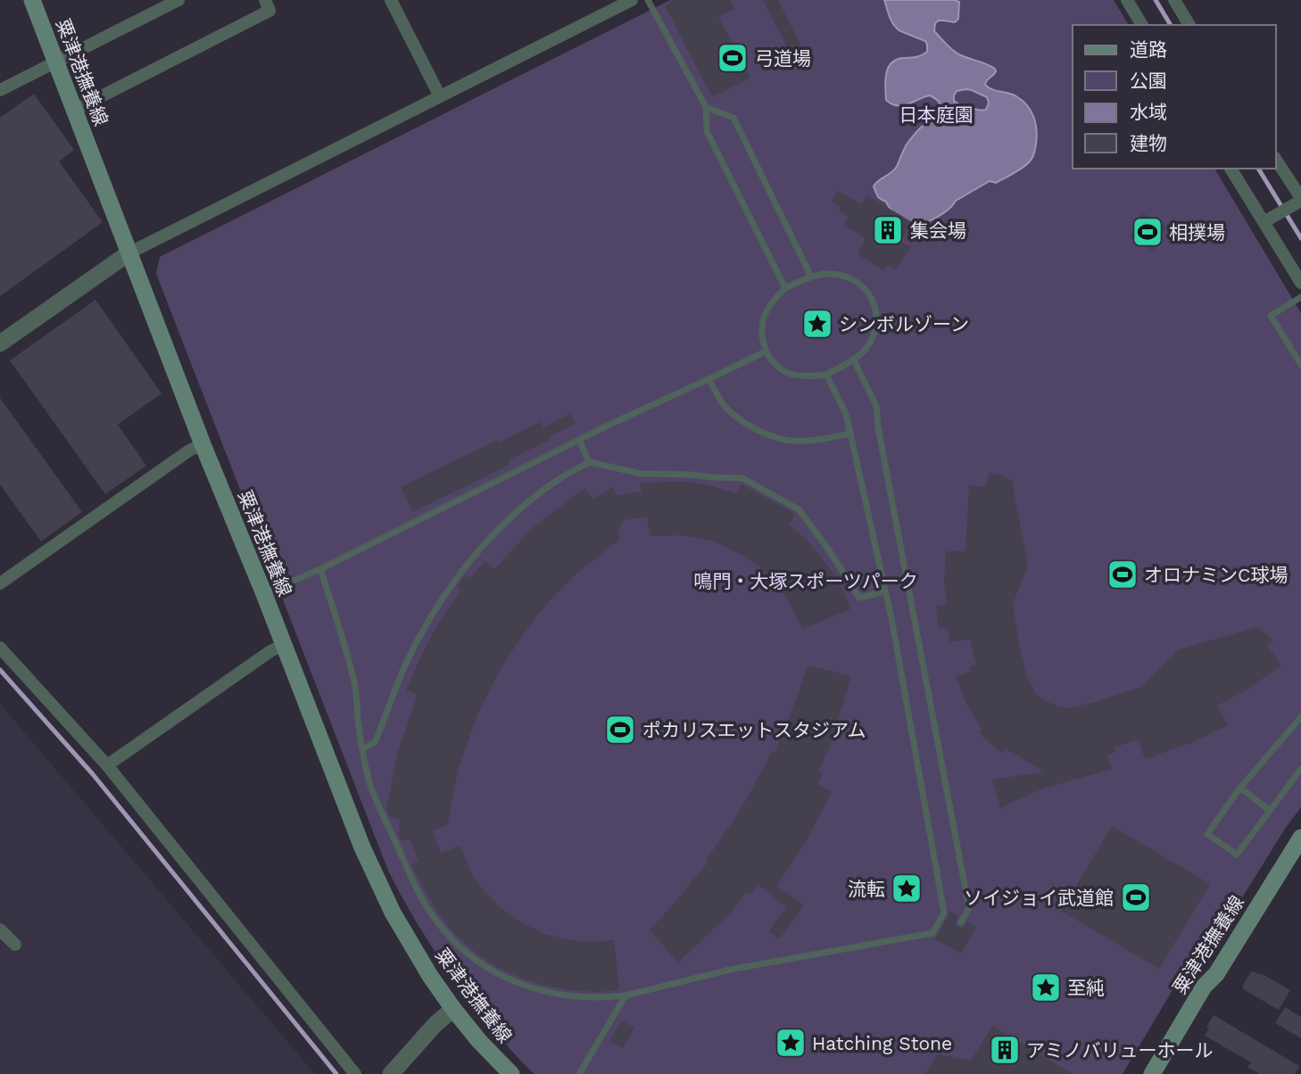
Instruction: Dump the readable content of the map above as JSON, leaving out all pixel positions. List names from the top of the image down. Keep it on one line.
{"streets":{"main road":["粟津港撫養線"]},"parks":["日本庭園","鳴門・大塚スポーツパーク"],"places":{"sports":["弓道場","相撲場","オロナミンC球場","ポカリスエットスタジアム","ソイジョイ武道館"],"building":["集会場","アミノバリューホール"],"place":["シンボルゾーン","流転","至純","Hatching Stone"]},"legend":["道路","公園","水域","建物"]}
